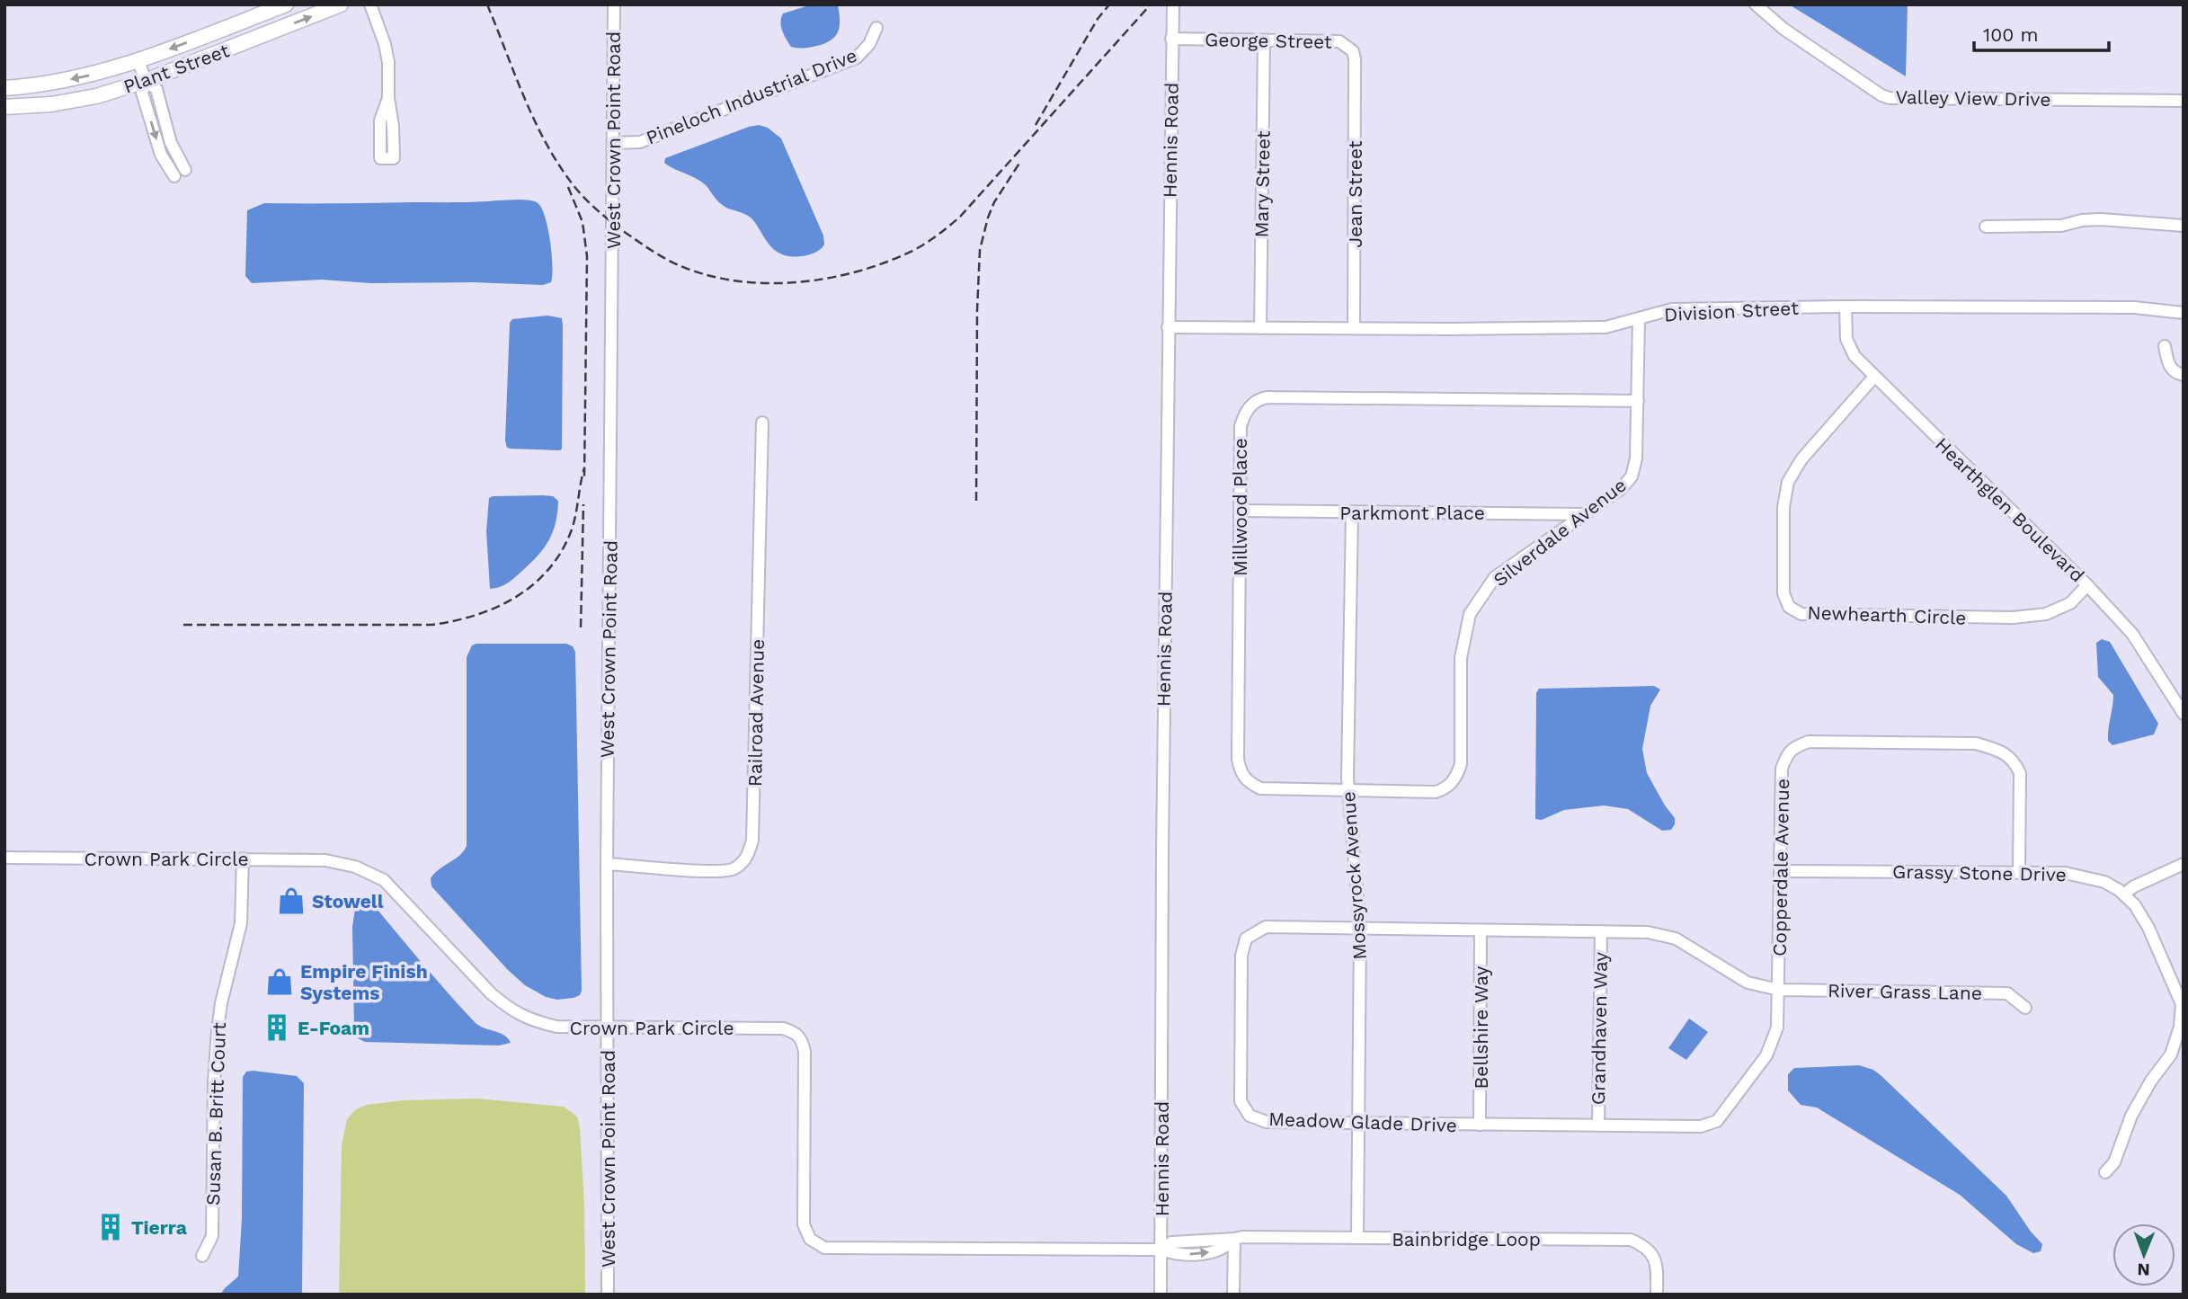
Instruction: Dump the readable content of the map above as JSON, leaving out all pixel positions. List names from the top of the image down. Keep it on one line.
{"streets":{"main road":["Plant Street"],"street":["George Street","Pineloch Industrial Drive","Valley View Drive","West Crown Point Road","Hennis Road","Mary Street","Jean Street","Division Street","Millwood Place","Hearthglen Boulevard","Parkmont Place","Silverdale Avenue","Newhearth Circle","Railroad Avenue","Crown Park Circle","Copperdale Avenue","Grassy Stone Drive","Mossyrock Avenue","River Grass Lane","Bellshire Way","Grandhaven Way","Susan B. Britt Court","Meadow Glade Drive","Bainbridge Loop"]},"crossings":[["George Street","Hennis Road"],["George Street","Mary Street"],["George Street","Jean Street"],["Pineloch Industrial Drive","West Crown Point Road"],["West Crown Point Road","Railroad Avenue"],["West Crown Point Road","Crown Park Circle"],["Hennis Road","Division Street"],["Hennis Road","Crown Park Circle"],["Hennis Road","Bainbridge Loop"],["Mary Street","Division Street"],["Jean Street","Division Street"],["Division Street","Hearthglen Boulevard"],["Division Street","Silverdale Avenue"],["Millwood Place","Parkmont Place"],["Millwood Place","Silverdale Avenue"],["Millwood Place","Mossyrock Avenue"],["Hearthglen Boulevard","Newhearth Circle"],["Parkmont Place","Silverdale Avenue"],["Parkmont Place","Mossyrock Avenue"],["Silverdale Avenue","Mossyrock Avenue"],["Crown Park Circle","Susan B. Britt Court"],["Crown Park Circle","Bainbridge Loop"],["Copperdale Avenue","Grassy Stone Drive"],["Copperdale Avenue","River Grass Lane"],["Copperdale Avenue","Meadow Glade Drive"],["Mossyrock Avenue","Meadow Glade Drive"],["Mossyrock Avenue","Bainbridge Loop"],["River Grass Lane","Meadow Glade Drive"],["Bellshire Way","Meadow Glade Drive"],["Grandhaven Way","Meadow Glade Drive"]],"places":{"shop":["Stowell","Empire Finish Systems"],"building":["E-Foam","Tierra"]},"scale_bar":"100 m","north":"bottom"}
